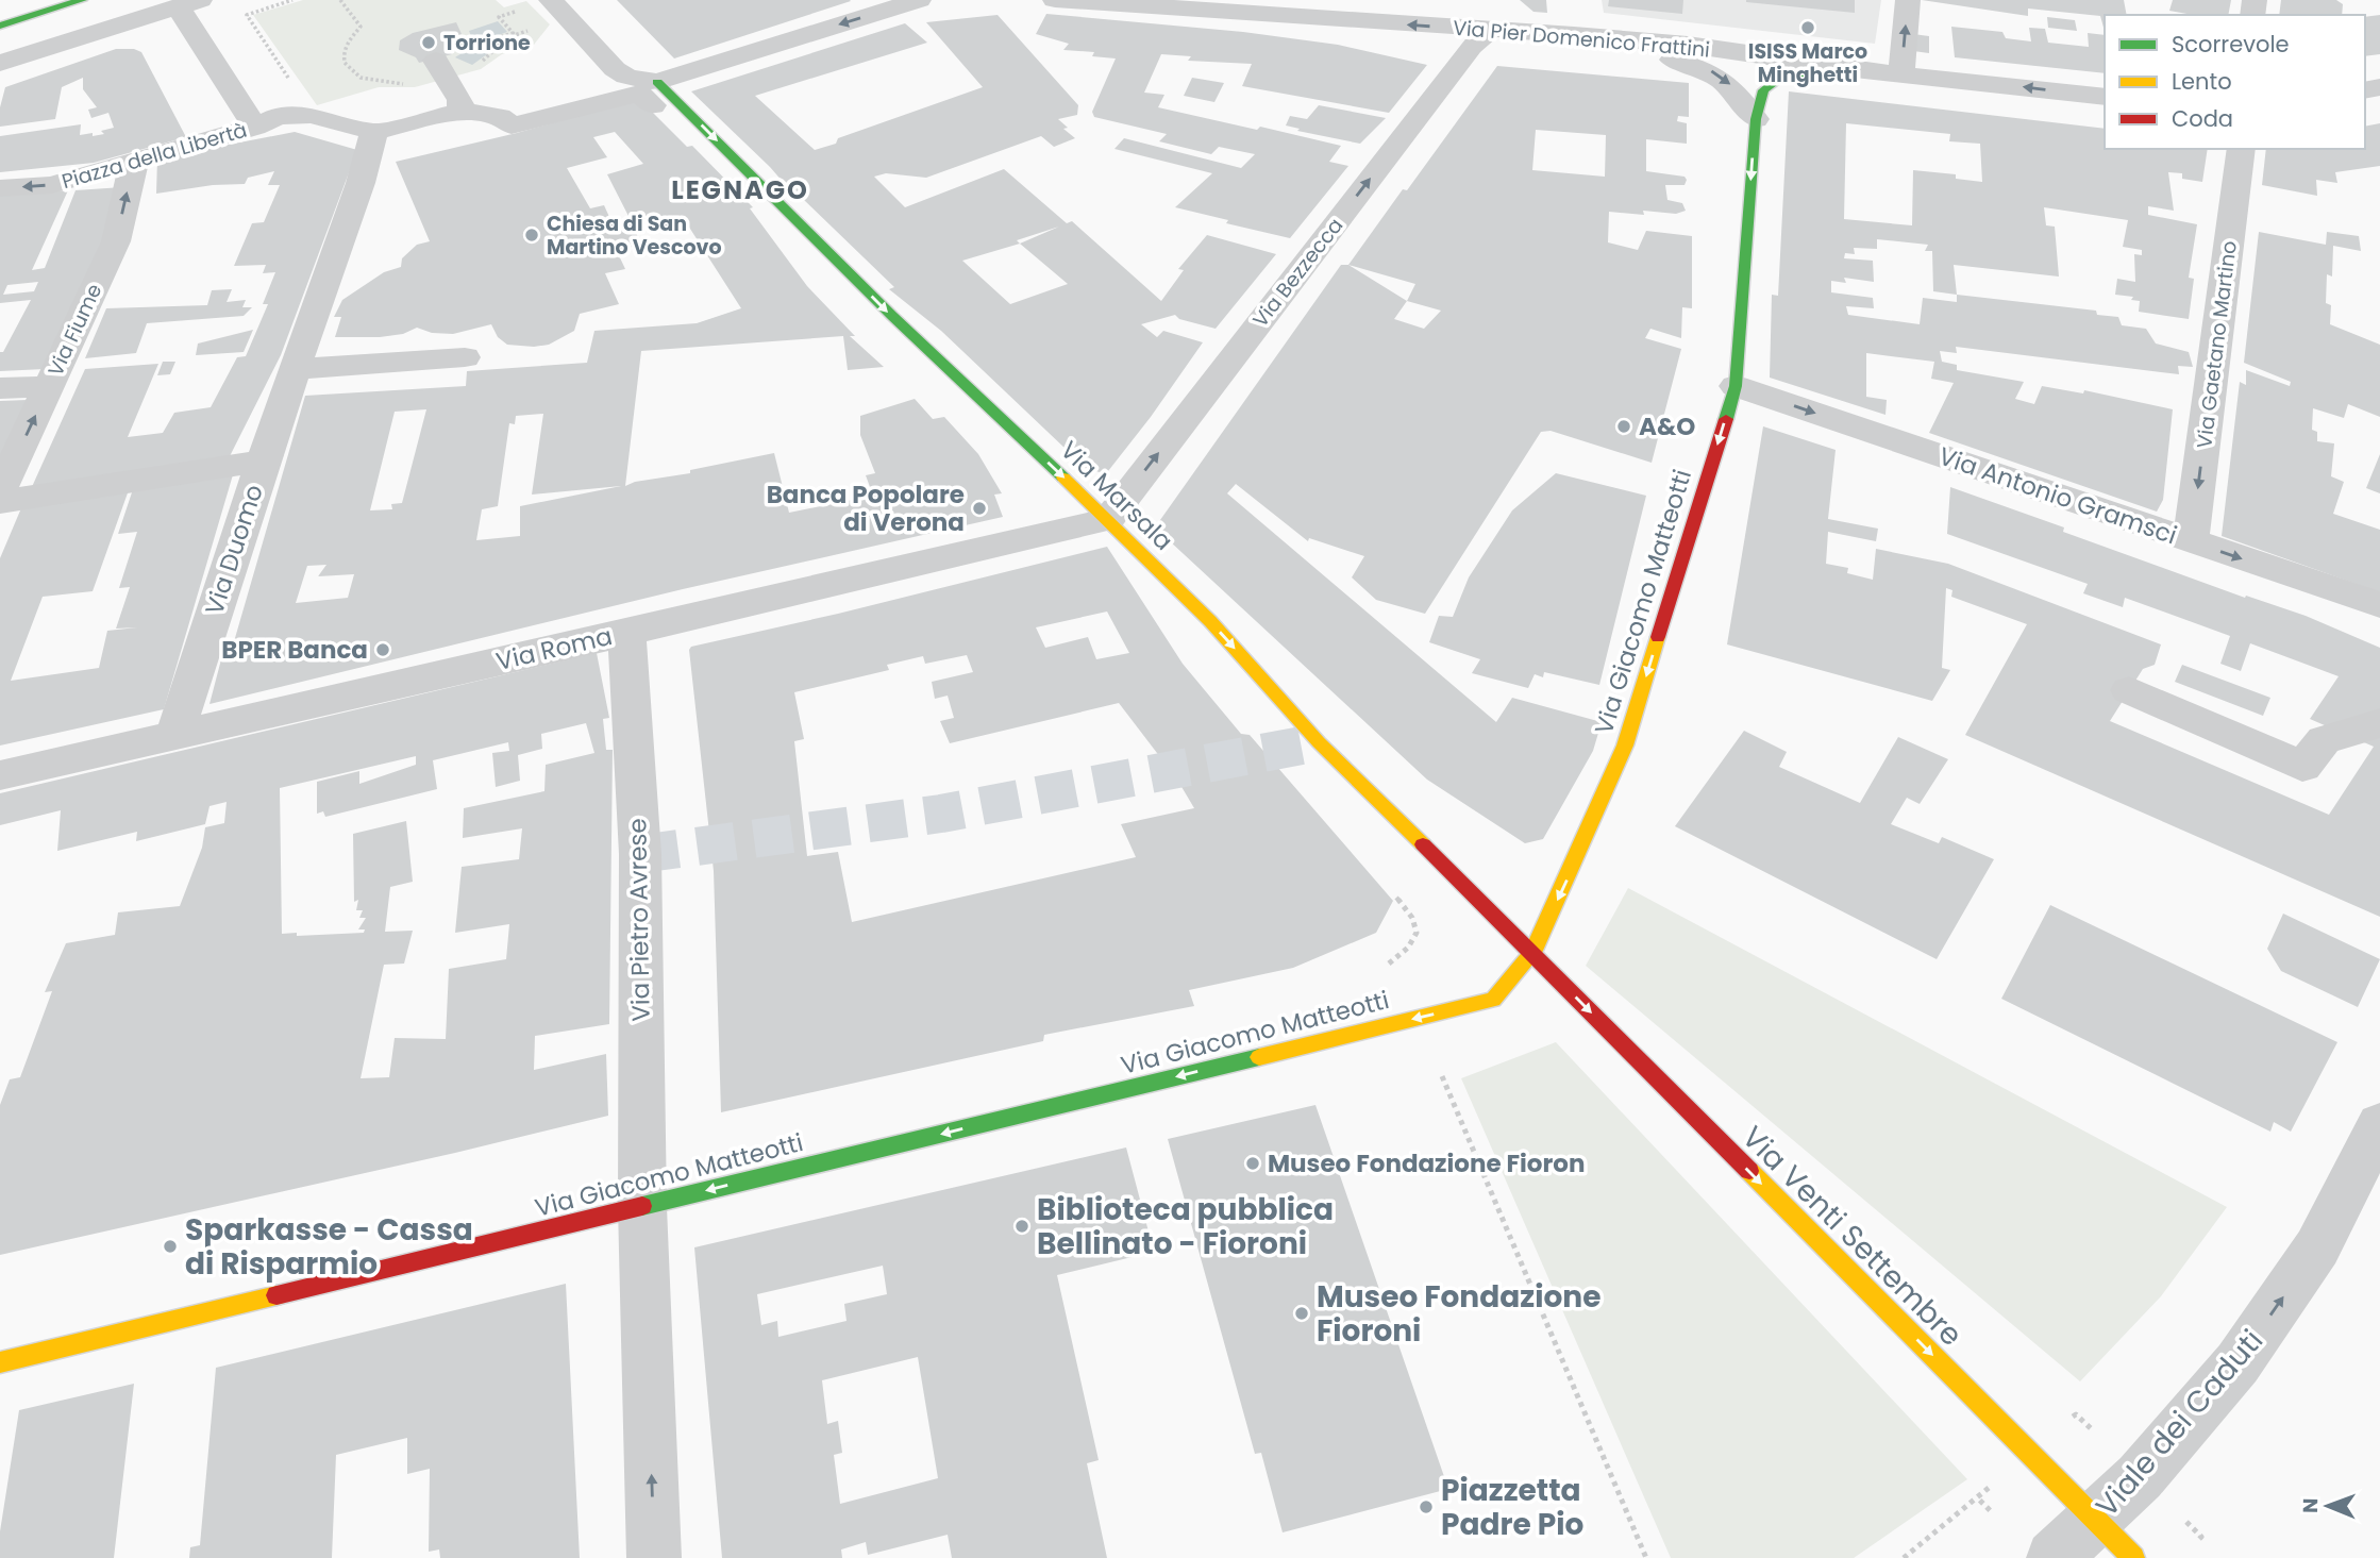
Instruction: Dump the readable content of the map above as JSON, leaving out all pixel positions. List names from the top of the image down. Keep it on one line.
{"streets":{"street":["Via Pier Domenico Frattini","Piazza della Libertà","Via Bezzecca","Via Fiume","Via Gaetano Martino","Via Marsala","Via Antonio Gramsci","Via Duomo","Via Giacomo Matteotti","Via Roma","Via Pietro Avrese","Via Venti Settembre","Viale dei Caduti"]},"crossings":[["Via Pier Domenico Frattini","Via Bezzecca"],["Via Pier Domenico Frattini","Via Giacomo Matteotti"],["Piazza della Libertà","Via Fiume"],["Via Bezzecca","Via Marsala"],["Via Bezzecca","Via Roma"],["Via Gaetano Martino","Via Antonio Gramsci"],["Via Marsala","Via Giacomo Matteotti"],["Via Marsala","Via Roma"],["Via Marsala","Via Venti Settembre"],["Via Antonio Gramsci","Via Giacomo Matteotti"],["Via Duomo","Via Roma"],["Via Giacomo Matteotti","Via Pietro Avrese"],["Via Giacomo Matteotti","Via Venti Settembre"],["Via Roma","Via Pietro Avrese"],["Via Venti Settembre","Viale dei Caduti"]],"one_way":["Via Pier Domenico Frattini","Via Bezzecca","Via Fiume","Via Gaetano Martino","Via Marsala","Via Antonio Gramsci","Via Giacomo Matteotti","Via Pietro Avrese","Via Venti Settembre","Viale dei Caduti"],"districts":["LEGNAGO"],"places":["ISISS Marco Minghetti","Torrione","Chiesa di San Martino Vescovo","A&O","Banca Popolare di Verona","BPER Banca","Museo Fondazione Fioron","Biblioteca pubblica Bellinato - Fioroni","Sparkasse - Cassa di Risparmio","Museo Fondazione Fioroni","Piazzetta Padre Pio"],"legend":["Scorrevole","Lento","Coda"],"north":"left"}
